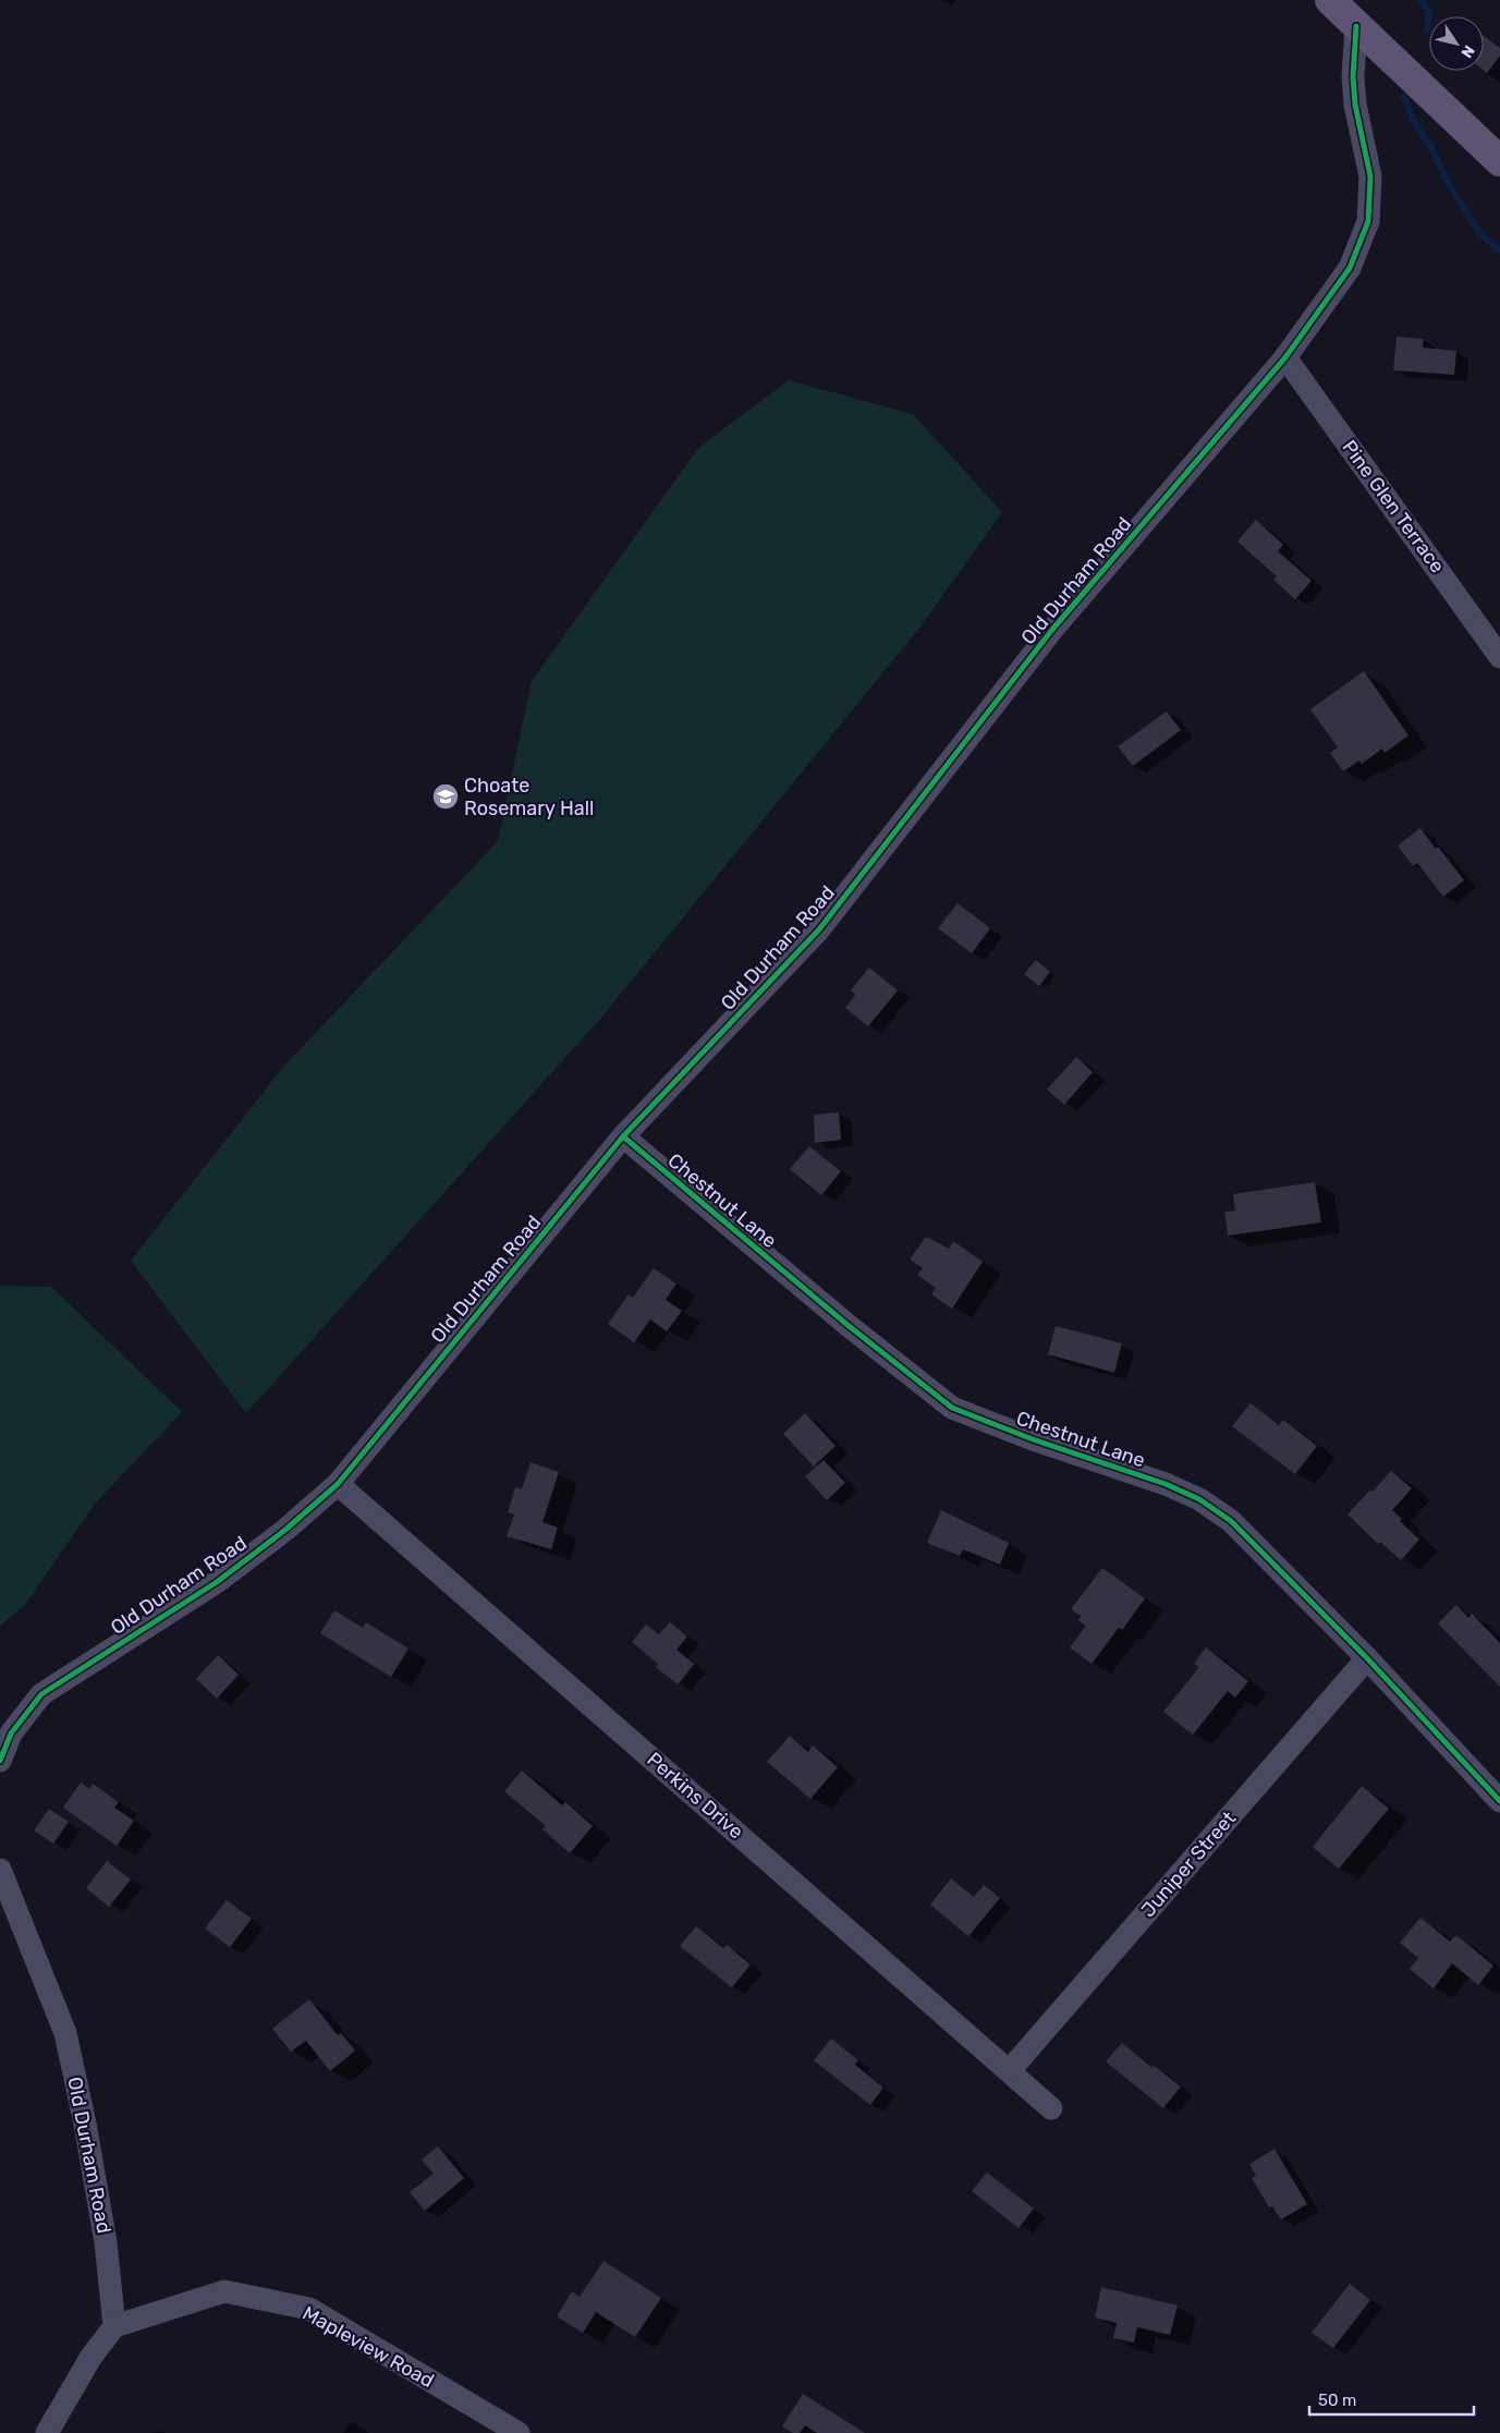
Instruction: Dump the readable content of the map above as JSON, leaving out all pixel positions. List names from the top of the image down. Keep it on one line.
{"streets":{"street":["Pine Glen Terrace","Old Durham Road","Chestnut Lane","Perkins Drive","Juniper Street","Mapleview Road"]},"crossings":[["Pine Glen Terrace","Old Durham Road"],["Old Durham Road","Chestnut Lane"],["Old Durham Road","Perkins Drive"],["Old Durham Road","Mapleview Road"],["Chestnut Lane","Juniper Street"],["Perkins Drive","Juniper Street"]],"places":{"school or university":["Choate Rosemary Hall"]},"scale_bar":"50 m","north":"bottom right"}
